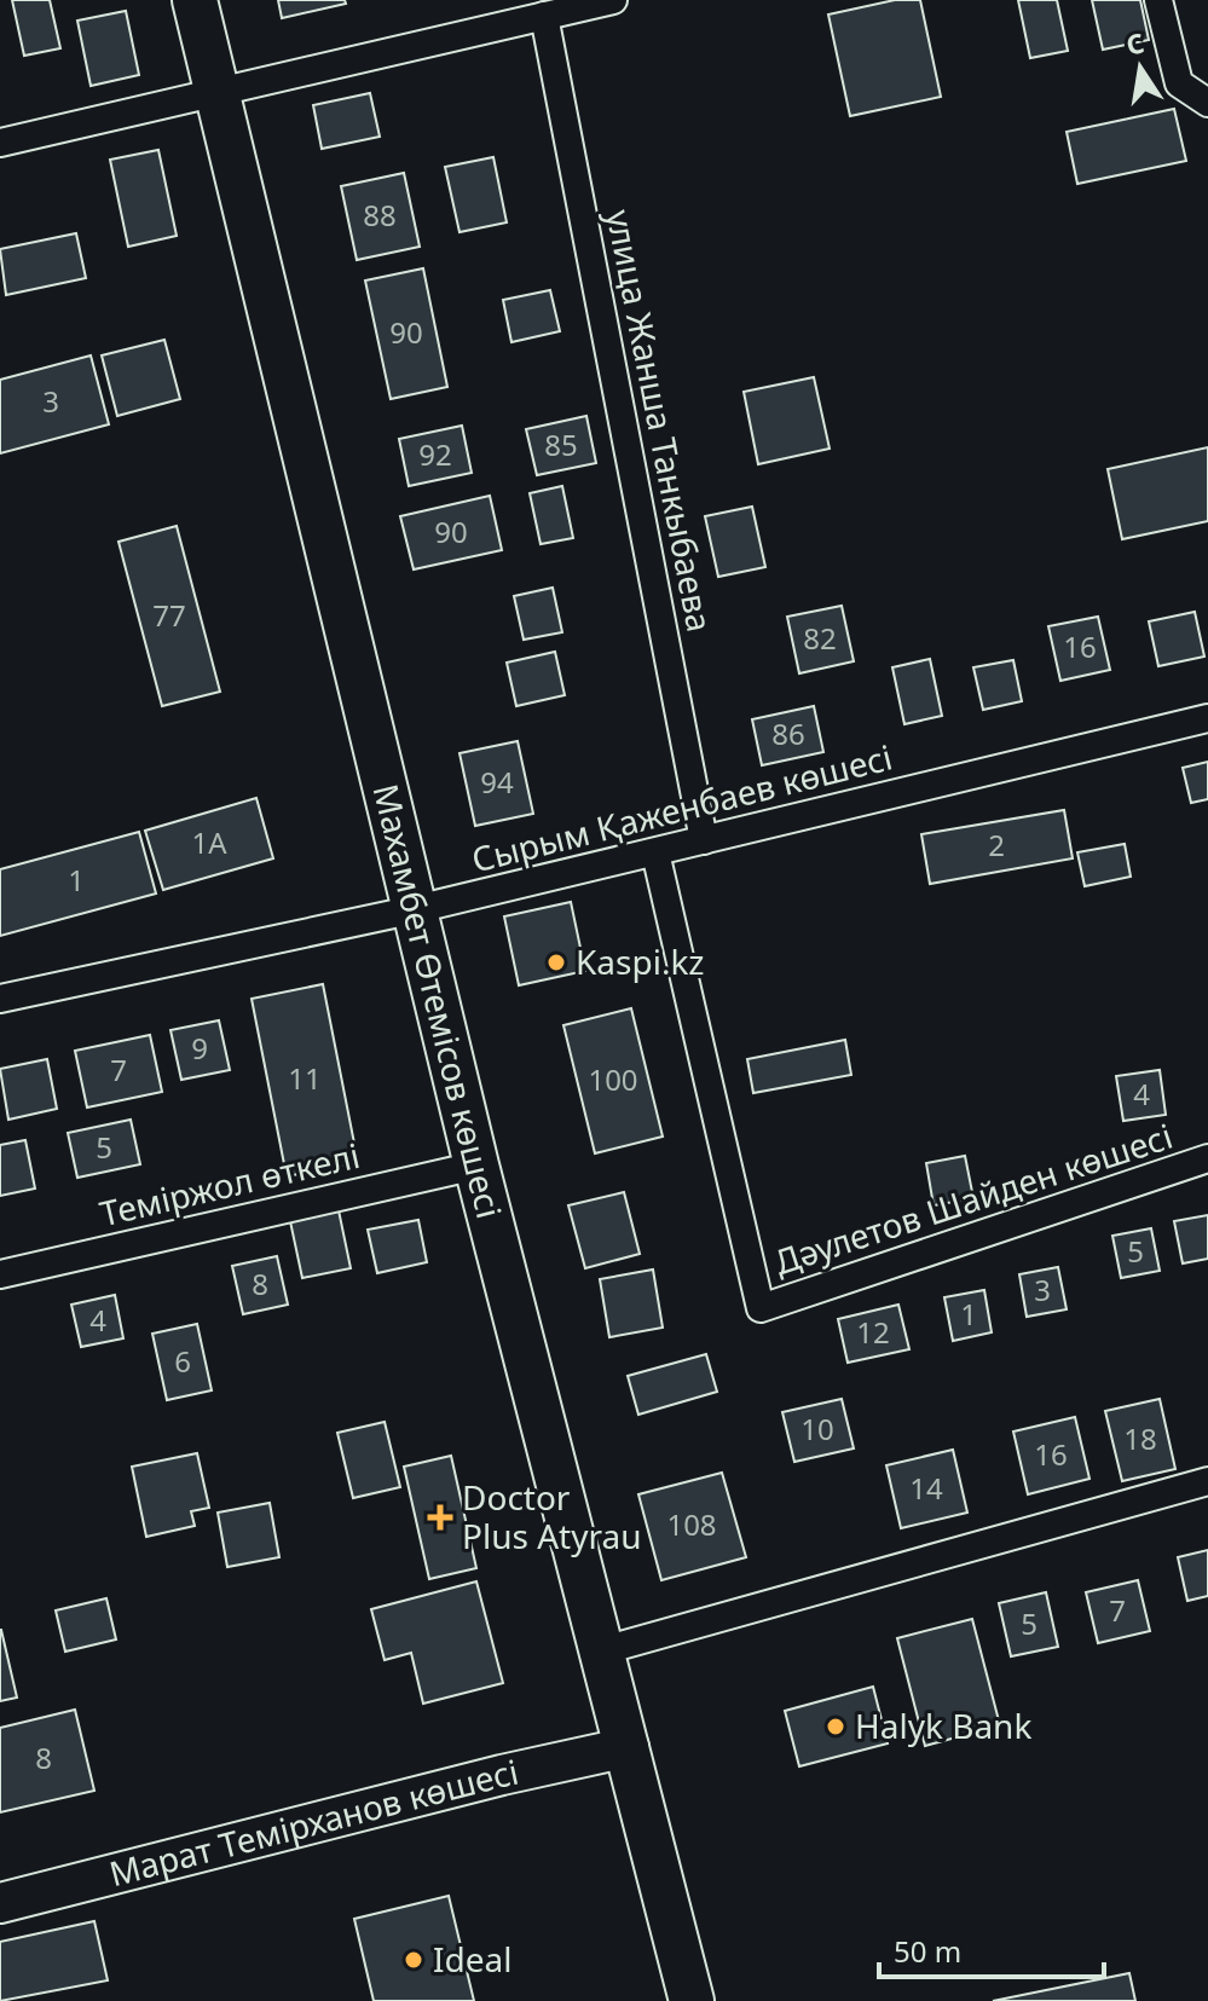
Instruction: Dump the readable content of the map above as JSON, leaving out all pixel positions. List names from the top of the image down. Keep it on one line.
{"streets":{"main road":["Махамбет Өтемісов көшесі"],"street":["улица Жанша Танкыбаева","Сырым Қаженбаев көшесі","Теміржол өткелі","Дәулетов Шайден көшесі","Марат Темірханов көшесі"]},"crossings":[["улица Жанша Танкыбаева","Сырым Қаженбаев көшесі"],["Сырым Қаженбаев көшесі","Махамбет Өтемісов көшесі"],["Сырым Қаженбаев көшесі","Дәулетов Шайден көшесі"],["Махамбет Өтемісов көшесі","Теміржол өткелі"],["Махамбет Өтемісов көшесі","Марат Темірханов көшесі"]],"places":{"other":["Kaspi.kz","Halyk Bank","Ideal"],"health":["Doctor Plus Atyrau"]},"house_numbers":["88","90","3","85","92","90","77","82","16","86","94","1А","2","1","9","7","11","100","4","5","5","8","3","1","4","12","6","10","18","16","14","108","7","5","8"],"scale_bar":"50 m","north":"top"}
